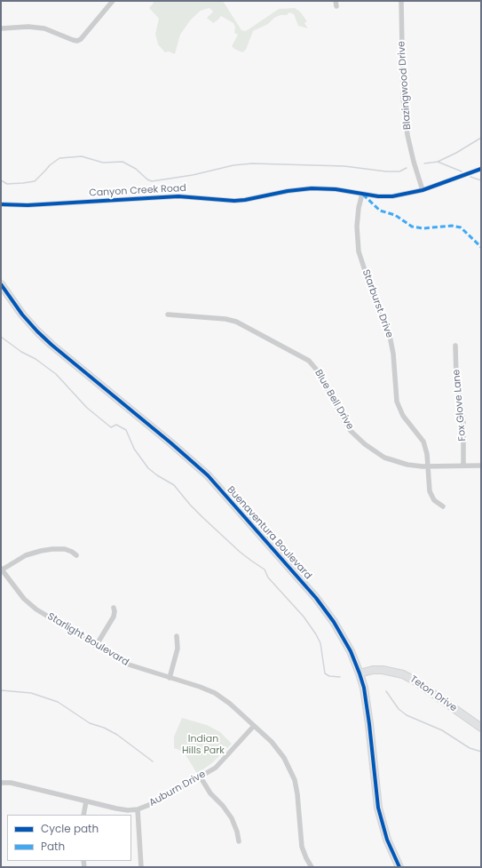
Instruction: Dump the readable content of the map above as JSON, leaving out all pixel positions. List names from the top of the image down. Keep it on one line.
{"streets":{"main road":["Buenaventura Boulevard","Teton Drive"],"street":["Blazingwood Drive","Canyon Creek Road","Starburst Drive","Blue Bell Drive","Fox Glove Lane","Starlight Boulevard","Auburn Drive"]},"crossings":[["Blazingwood Drive","Canyon Creek Road"],["Canyon Creek Road","Starburst Drive"],["Starburst Drive","Blue Bell Drive"],["Blue Bell Drive","Fox Glove Lane"],["Buenaventura Boulevard","Teton Drive"],["Starlight Boulevard","Auburn Drive"]],"parks":["Indian Hills Park"],"legend":["Cycle path","Path"]}
